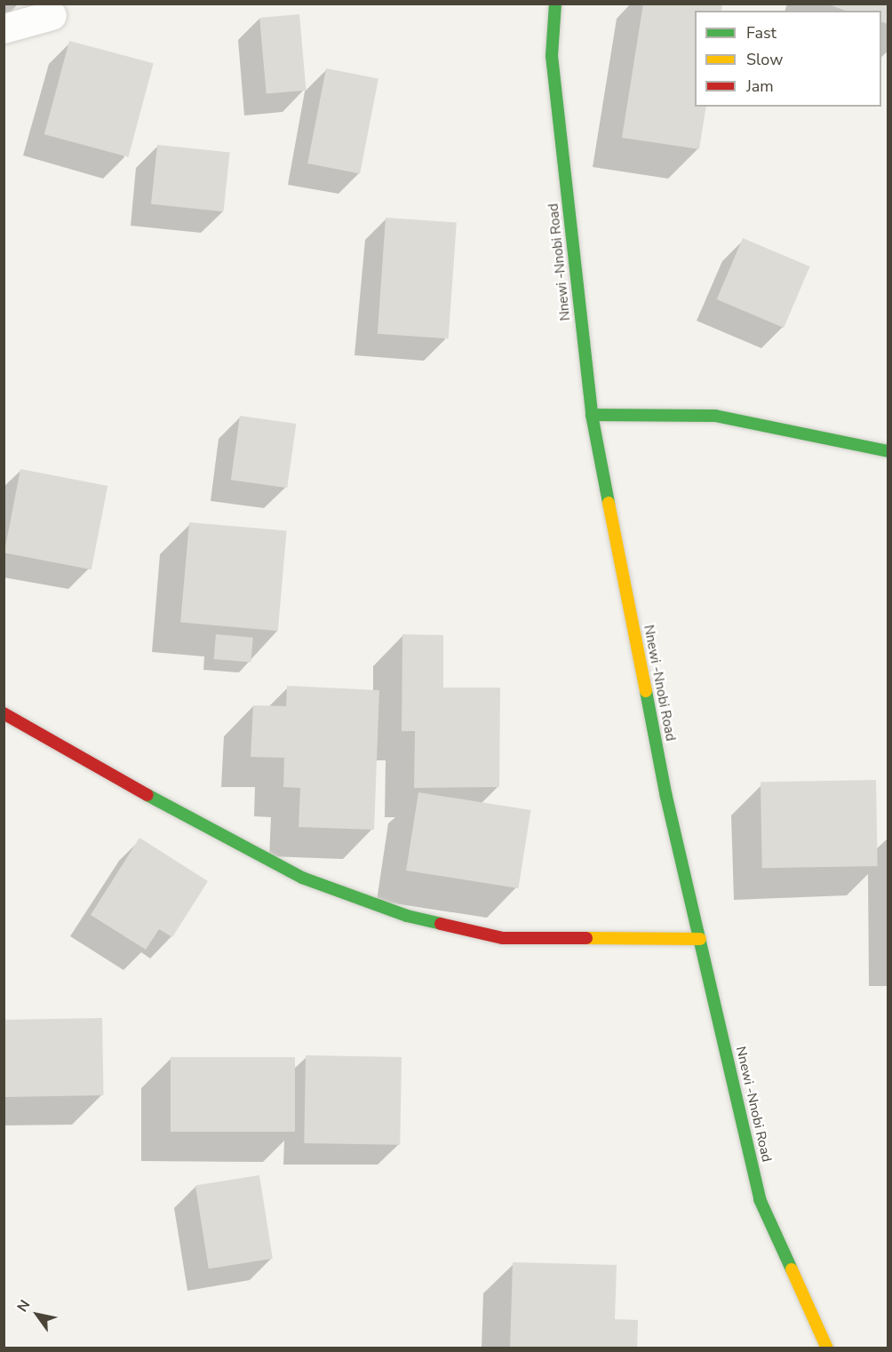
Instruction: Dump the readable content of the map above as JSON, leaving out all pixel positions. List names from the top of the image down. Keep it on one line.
{"streets":{"main road":["Nnewi -Nnobi Road"]},"legend":["Fast","Slow","Jam"],"north":"top left"}
